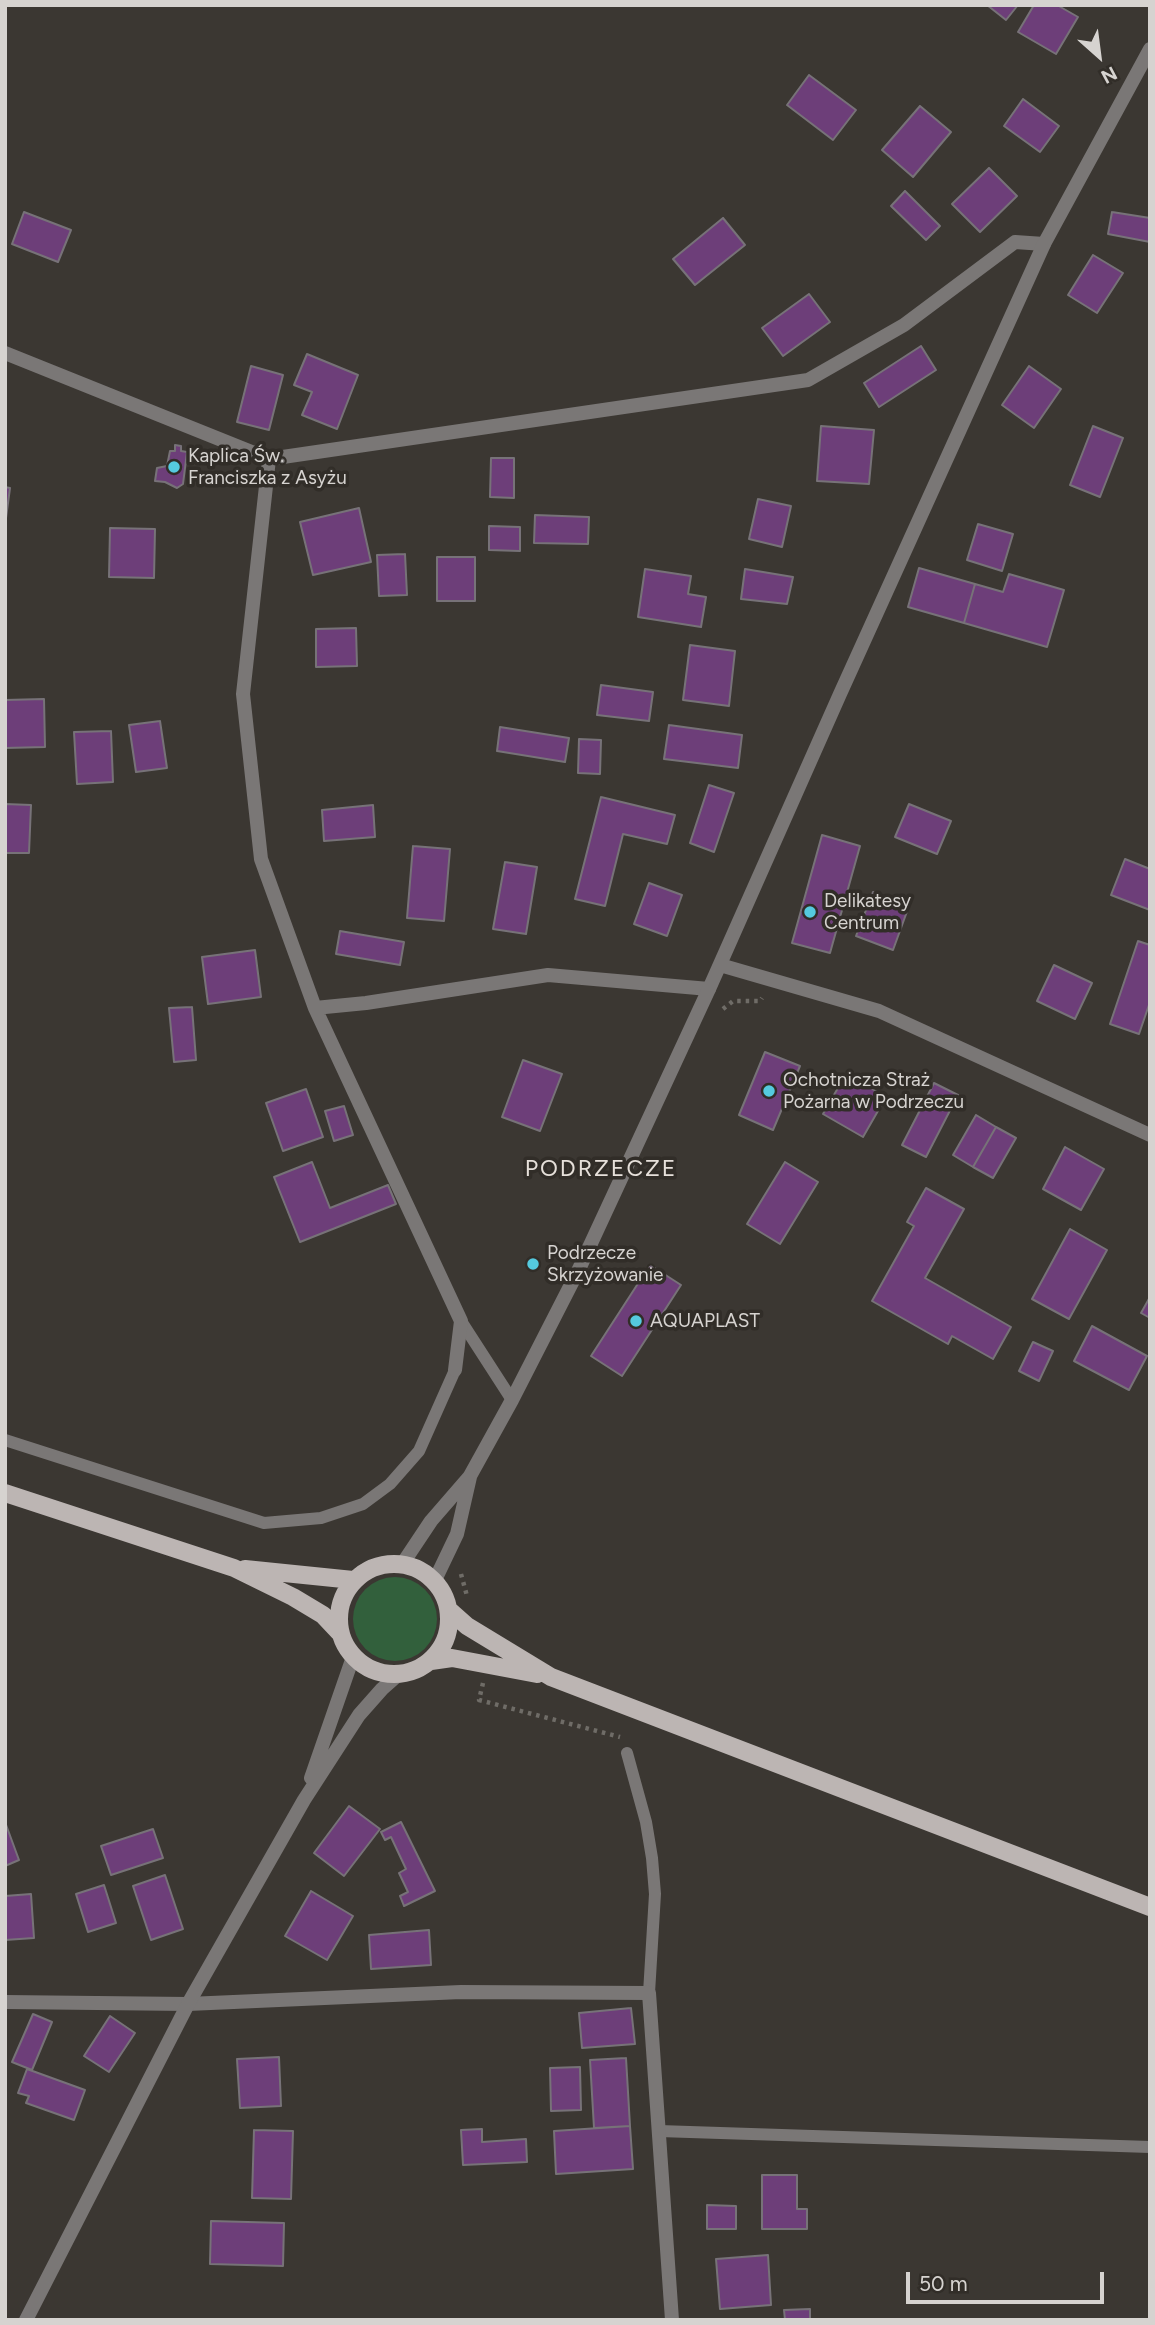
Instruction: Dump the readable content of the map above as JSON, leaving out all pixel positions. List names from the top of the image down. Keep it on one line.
{"districts":["PODRZECZE"],"places":["Kaplica Św. Franciszka z Asyżu","Delikatesy Centrum","Ochotnicza Straż Pożarna w Podrzeczu","Podrzecze Skrzyżowanie","AQUAPLAST"],"scale_bar":"50 m","north":"bottom right"}
